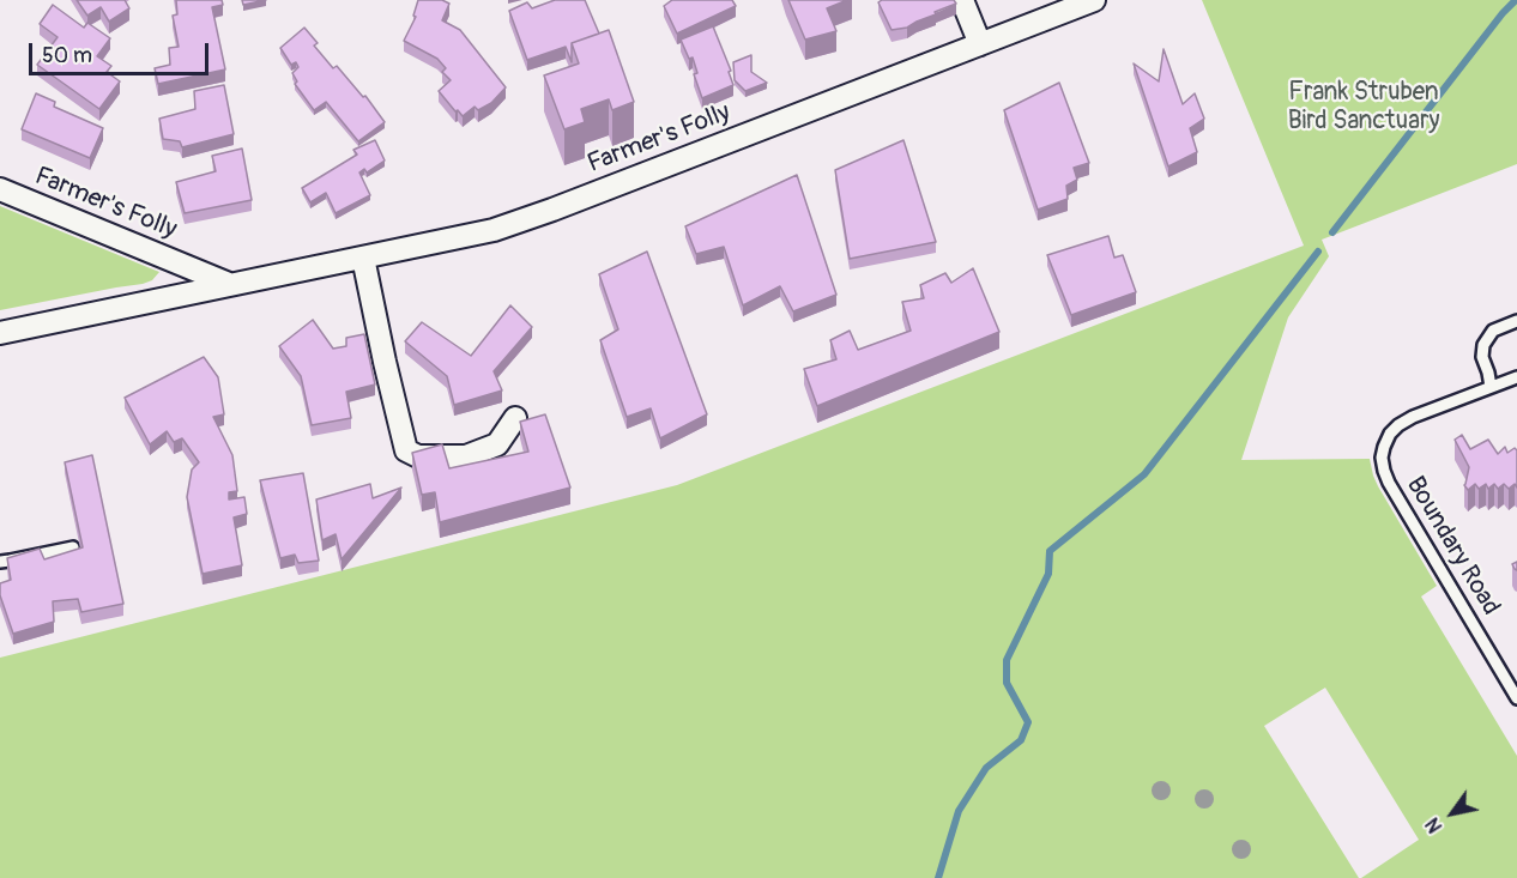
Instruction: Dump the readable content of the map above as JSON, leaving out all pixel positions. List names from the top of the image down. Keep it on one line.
{"streets":{"street":["Farmer's Folly"],"lane":["Boundary Road"]},"parks":["Frank Struben Bird Sanctuary"],"scale_bar":"50 m","north":"bottom left"}
